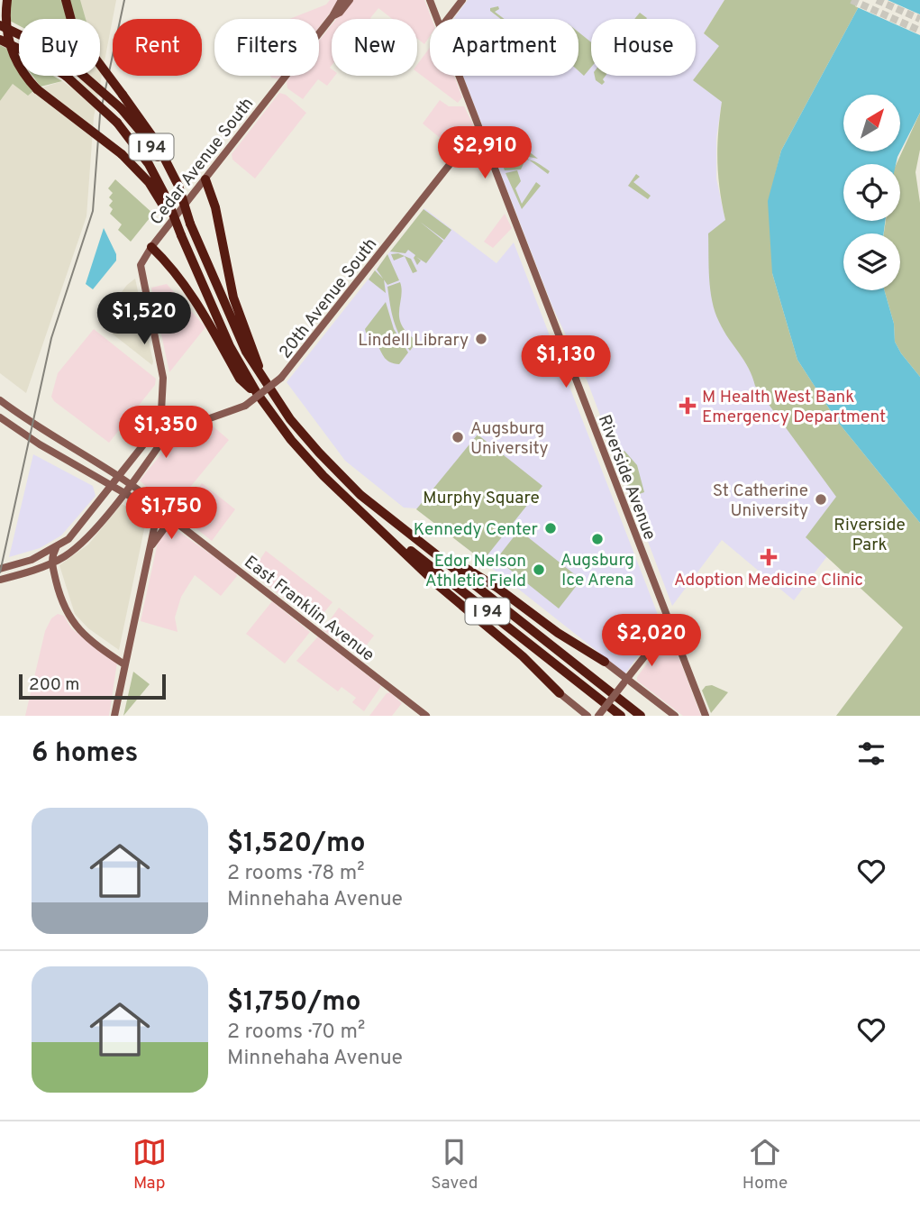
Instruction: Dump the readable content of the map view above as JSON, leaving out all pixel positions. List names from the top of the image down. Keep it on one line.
{"streets":{"highway":["I 94"],"street":["Cedar Avenue South","20th Avenue South","Riverside Avenue","East Franklin Avenue"]},"crossings":[["Cedar Avenue South","20th Avenue South"],["20th Avenue South","Riverside Avenue"]],"parks":["Murphy Square","Riverside Park"],"places":{"other":["Lindell Library","Augsburg University","St Catherine University","Kennedy Center","Augsburg Ice Arena","Edor Nelson Athletic Field"],"health":["M Health West Bank Emergency Department","Adoption Medicine Clinic"]},"scale_bar":"200 m","north":"top right","page":{"chip":["Buy","Rent","Filters","New","Apartment","House"],"price":["$2,910","$1,520","$1,130","$1,350","$1,750","$2,020"],"scale":"200 m","heading":"6 homes","list":[{"name":"$1,520/mo","note":"2 rooms · 78 m² · Minnehaha Avenue"},{"name":"$1,750/mo","note":"2 rooms · 70 m² · Minnehaha Avenue"}],"tabs":["Map","Saved","Home"]}}
